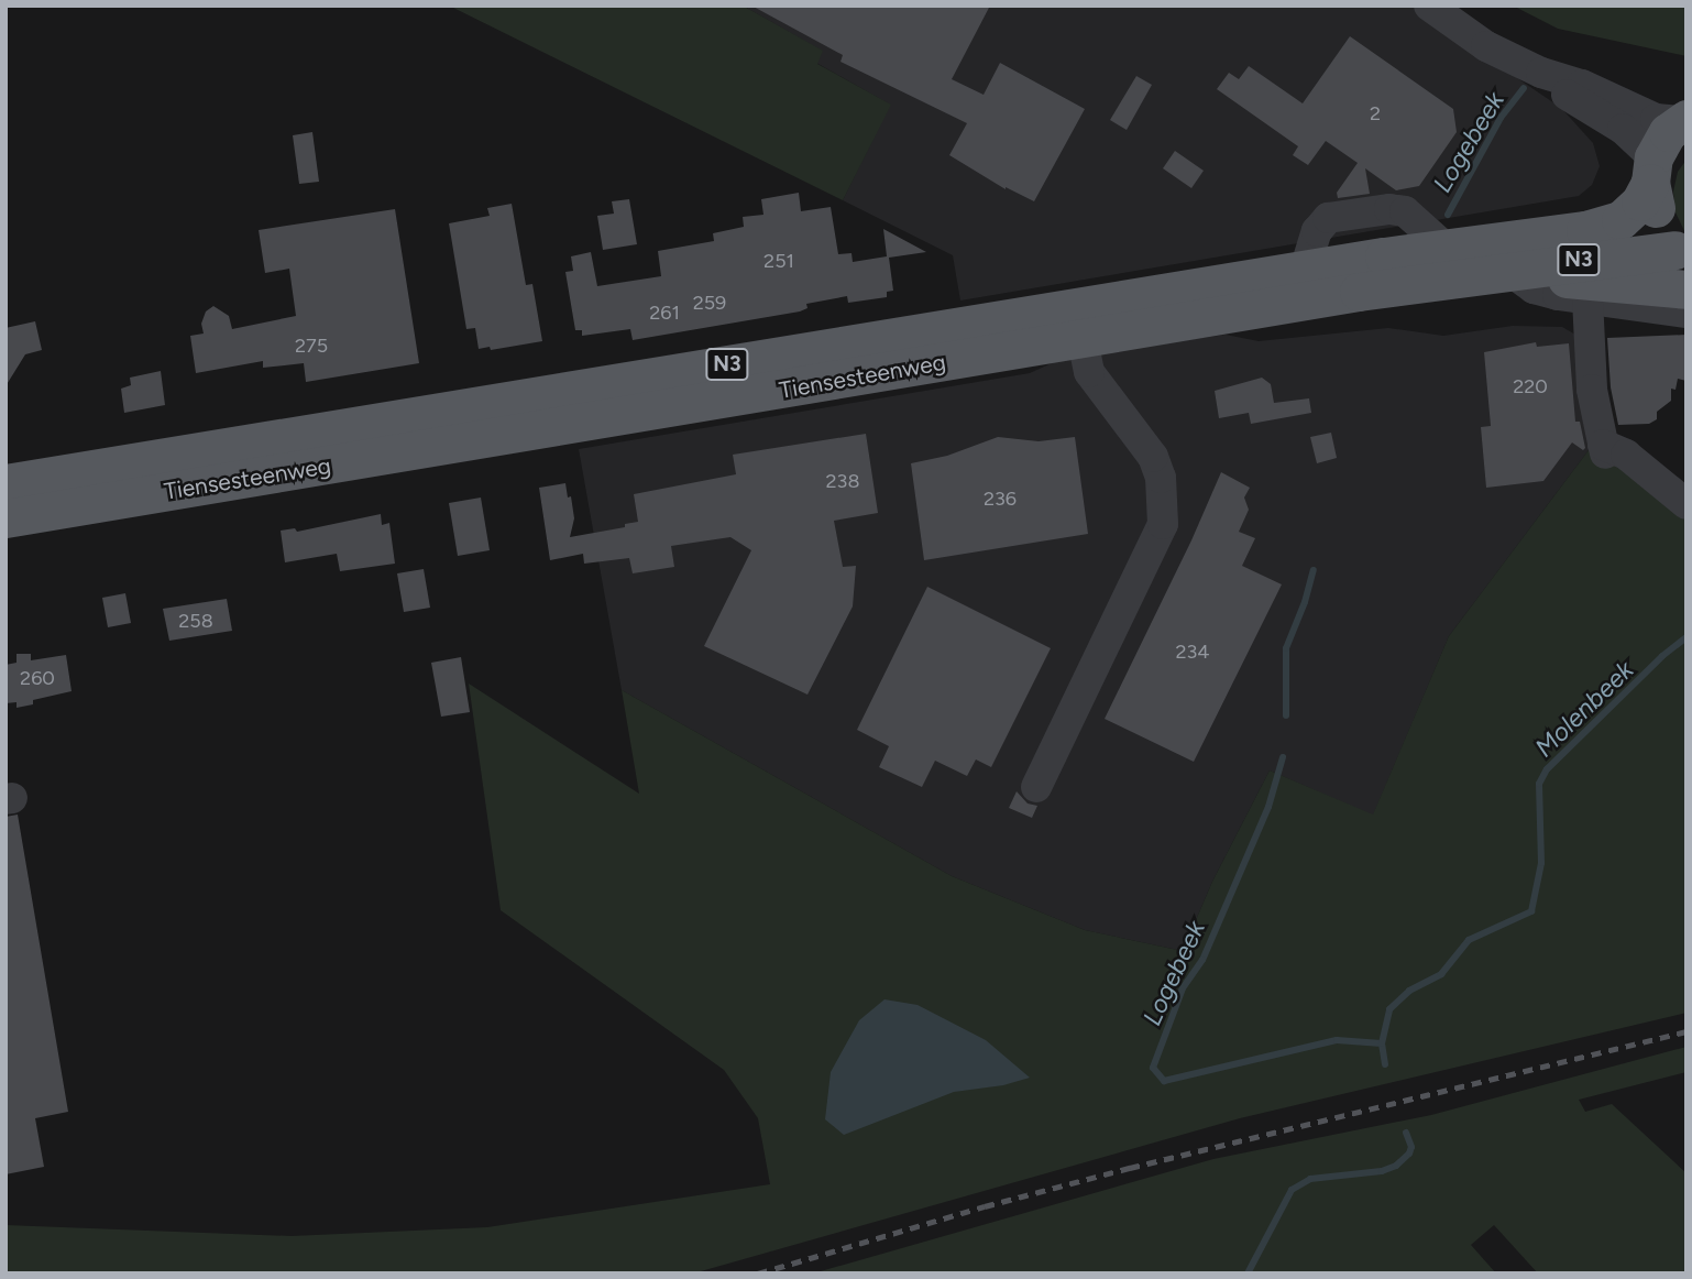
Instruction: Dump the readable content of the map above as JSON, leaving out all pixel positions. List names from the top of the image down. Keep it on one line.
{"streets":{"main road":["N3","Tiensesteenweg"]},"crossings":[["N3","Tiensesteenweg"]],"water":["Logebeek","Molenbeek"],"house_numbers":["2","251","259","261","275","220","238","236","258","234","260"]}
